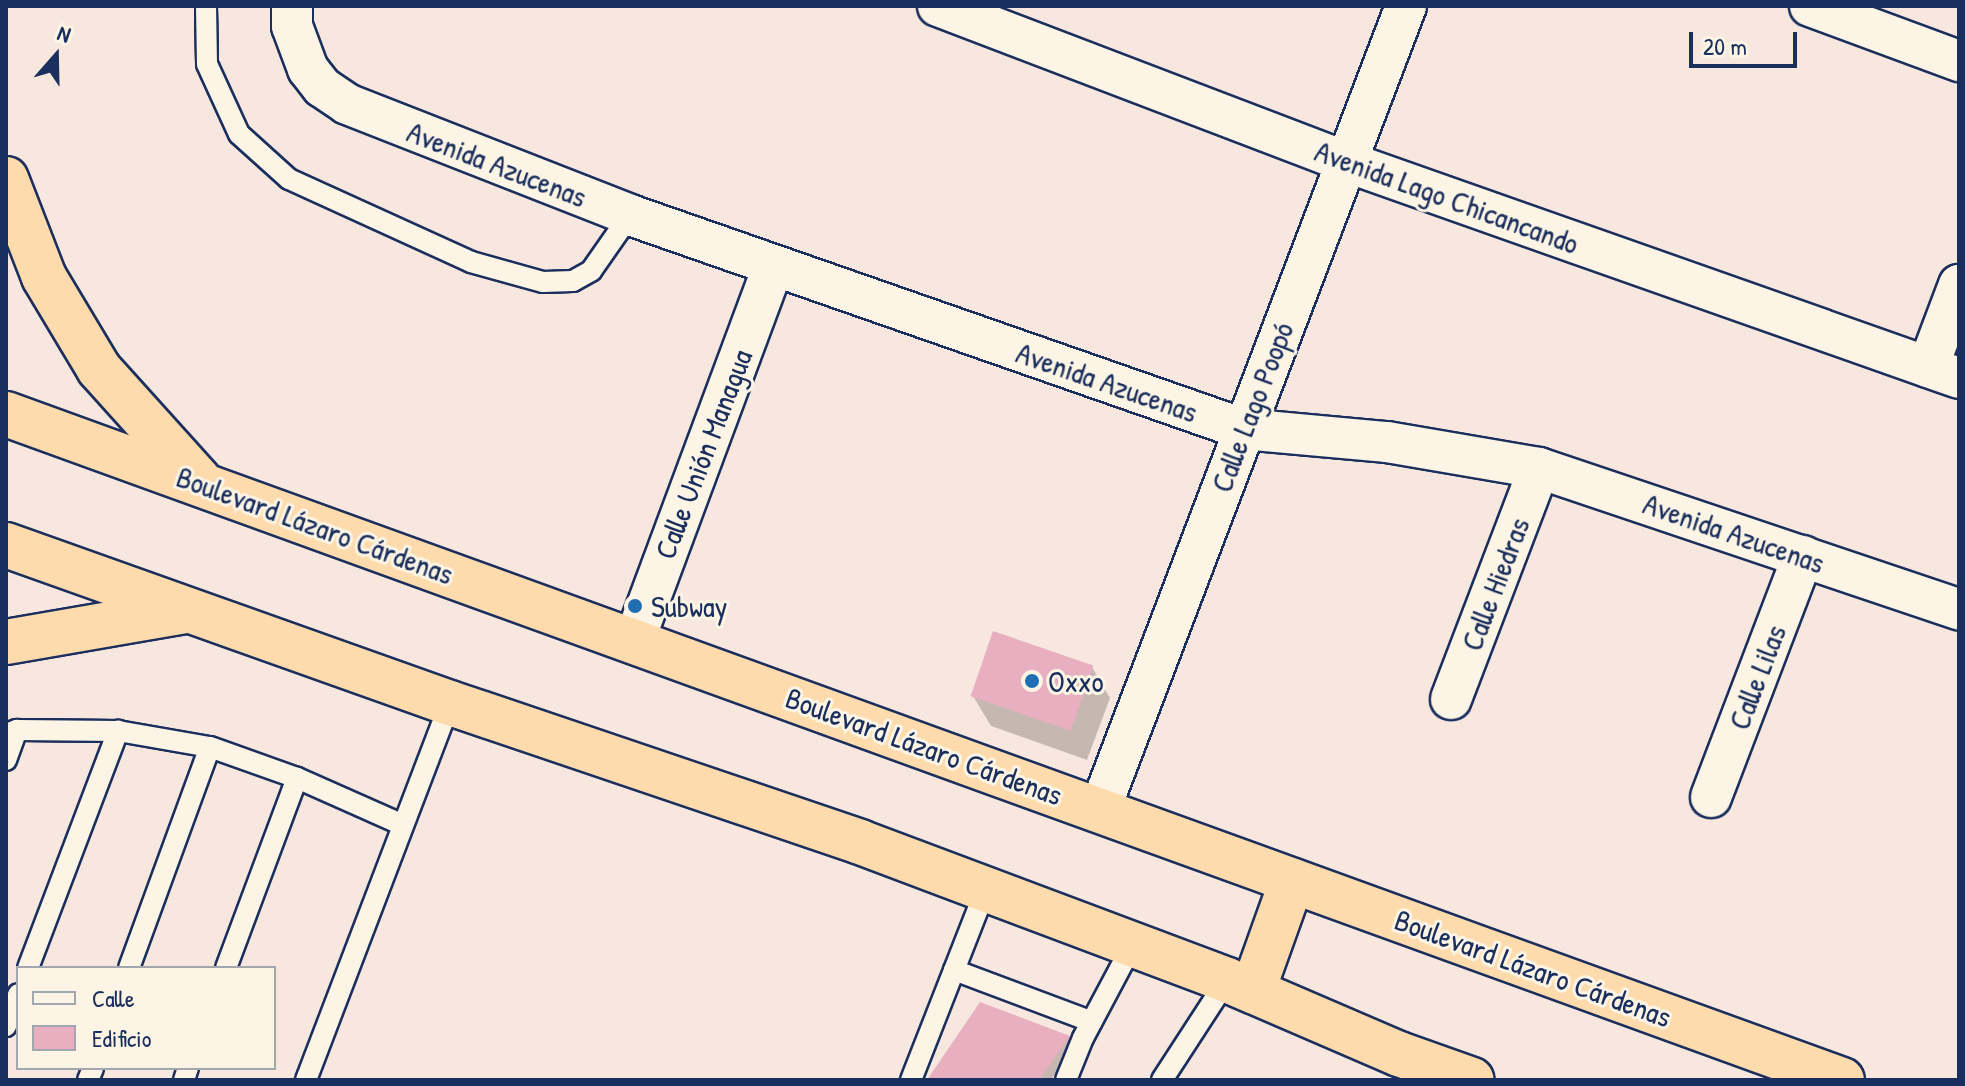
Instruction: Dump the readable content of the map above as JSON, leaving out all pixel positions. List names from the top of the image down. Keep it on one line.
{"streets":{"highway":["Boulevard Lázaro Cárdenas"],"street":["Avenida Azucenas","Avenida Lago Chicancando","Calle Lago Poopó","Calle Unión Managua","Calle Hiedras","Calle Lilas"]},"crossings":[["Avenida Azucenas","Calle Lago Poopó"],["Avenida Azucenas","Calle Unión Managua"],["Avenida Azucenas","Calle Hiedras"],["Avenida Azucenas","Calle Lilas"],["Avenida Lago Chicancando","Calle Lago Poopó"],["Calle Lago Poopó","Boulevard Lázaro Cárdenas"],["Calle Unión Managua","Boulevard Lázaro Cárdenas"]],"places":["Subway","Oxxo"],"legend":["Calle","Edificio"],"scale_bar":"20 m","north":"top"}
